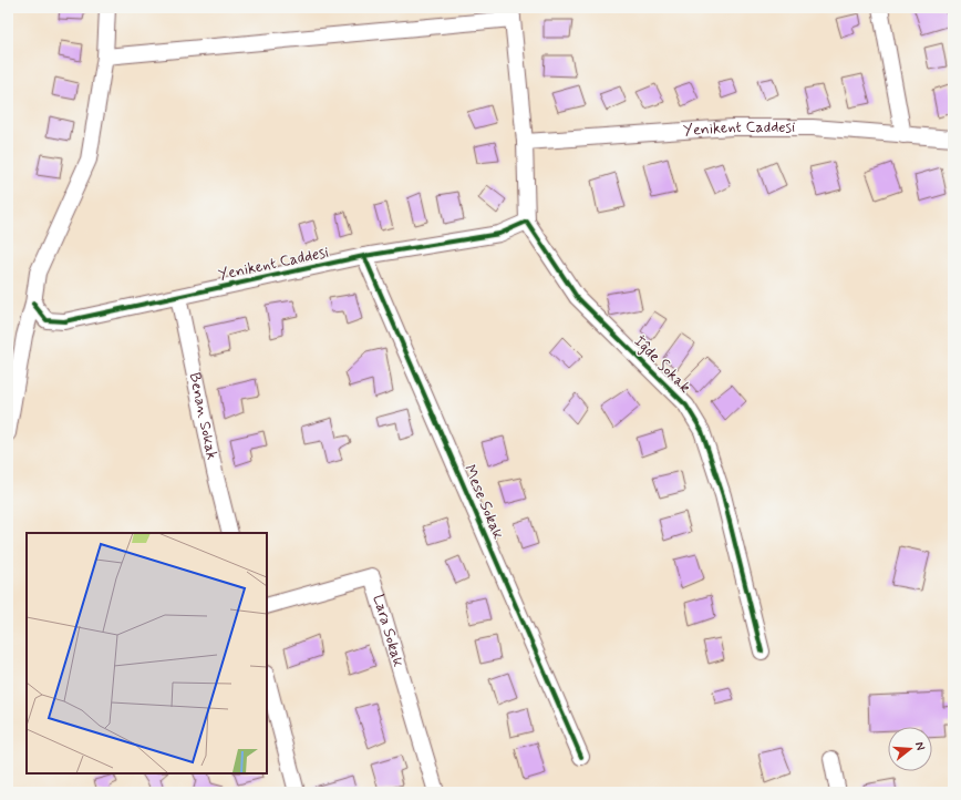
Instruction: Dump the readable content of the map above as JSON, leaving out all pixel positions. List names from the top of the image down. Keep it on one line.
{"streets":{"street":["Yenikent Caddesi","İĝde Sokak","Benan Sokak","Mese Sokak","Lara Sokak"]},"crossings":[["Yenikent Caddesi","İĝde Sokak"],["Yenikent Caddesi","Benan Sokak"],["Yenikent Caddesi","Mese Sokak"]],"north":"right"}
